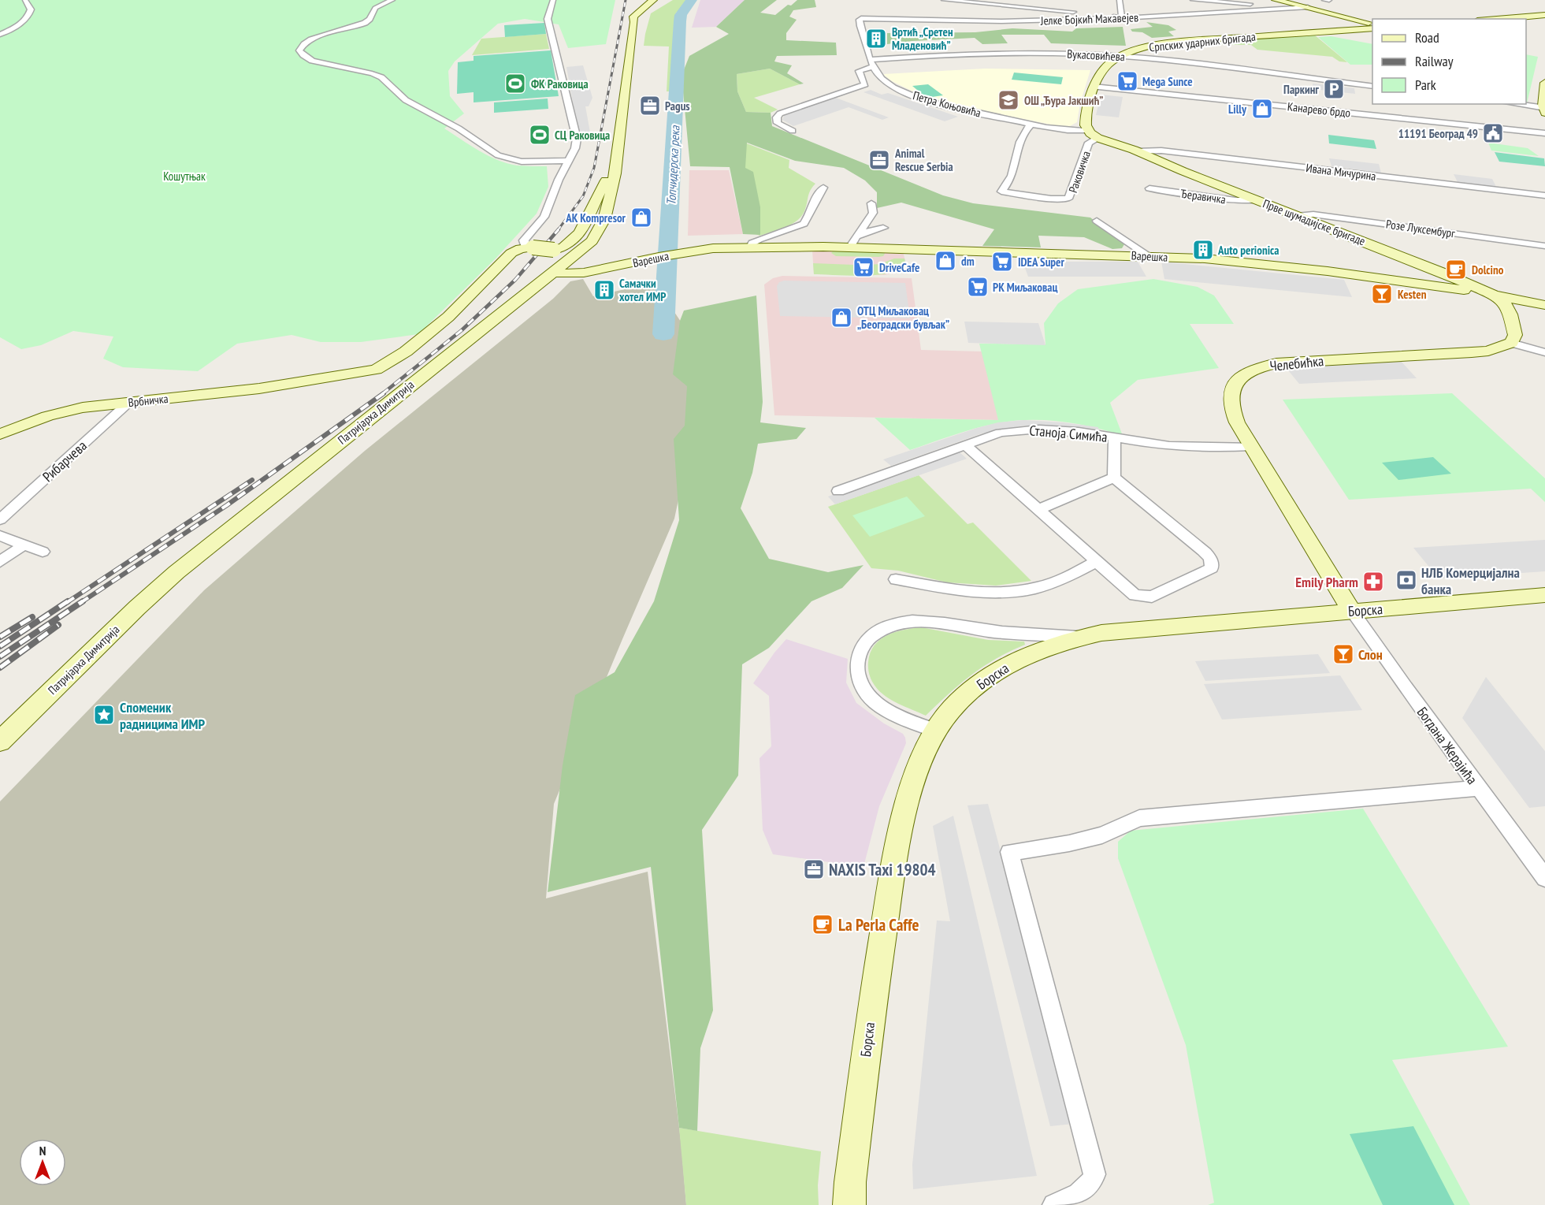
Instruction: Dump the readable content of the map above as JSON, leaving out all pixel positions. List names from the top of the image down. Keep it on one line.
{"streets":{"street":["Јелке Бојкић Макавејев","Српских ударних бригада","Вукасовићева","Петра Коњовића","Канарево брдо","Раковичка","Ивана Мичурина","Ђеравичка","Прве шумадијске бригаде","Розе Луксембург","Варешка","Челебићка","Врбничка","Патријарха Димитрија","Станоја Симића","Рибарчева","Борска","Богдана Жерајића"]},"crossings":[["Јелке Бојкић Макавејев","Вукасовићева"],["Јелке Бојкић Макавејев","Петра Коњовића"],["Српских ударних бригада","Вукасовићева"],["Српских ударних бригада","Петра Коњовића"],["Српских ударних бригада","Канарево брдо"],["Српских ударних бригада","Прве шумадијске бригаде"],["Вукасовићева","Петра Коњовића"],["Петра Коњовића","Раковичка"],["Петра Коњовића","Прве шумадијске бригаде"],["Раковичка","Прве шумадијске бригаде"],["Ивана Мичурина","Прве шумадијске бригаде"],["Ђеравичка","Прве шумадијске бригаде"],["Прве шумадијске бригаде","Розе Луксембург"],["Прве шумадијске бригаде","Варешка"],["Варешка","Патријарха Димитрија"],["Челебићка","Станоја Симића"],["Челебићка","Борска"],["Челебићка","Богдана Жерајића"],["Врбничка","Рибарчева"],["Борска","Богдана Жерајића"]],"water":["Топчидерска река"],"parks":["Кошутњак"],"places":{"building":["Вртић „Сретен Младеновић”","Auto perionica","Самачки хотел ИМР"],"supermarket":["Mega Sunce","IDEA Super","DriveCafe","РК Миљаковац"],"sports":["ФК Раковица","СЦ Раковица"],"parking":["Паркинг"],"school or university":["ОШ „Ђура Јакшић”"],"office":["Pagus","Animal Rescue Serbia","NAXIS Taxi 19804"],"shop":["Lilly","AK Kompresor","dm","ОТЦ Миљаковац „Београдски бувљак”"],"public building":["11191 Београд 49"],"cafe":["Dolcino","La Perla Caffe"],"bar":["Kesten","Слон"],"bank":["НЛБ Комерцијална банка"],"pharmacy":["Emily Pharm"],"place":["Споменик радницима ИМР"]},"legend":["Road","Railway","Park"],"north":"top"}
